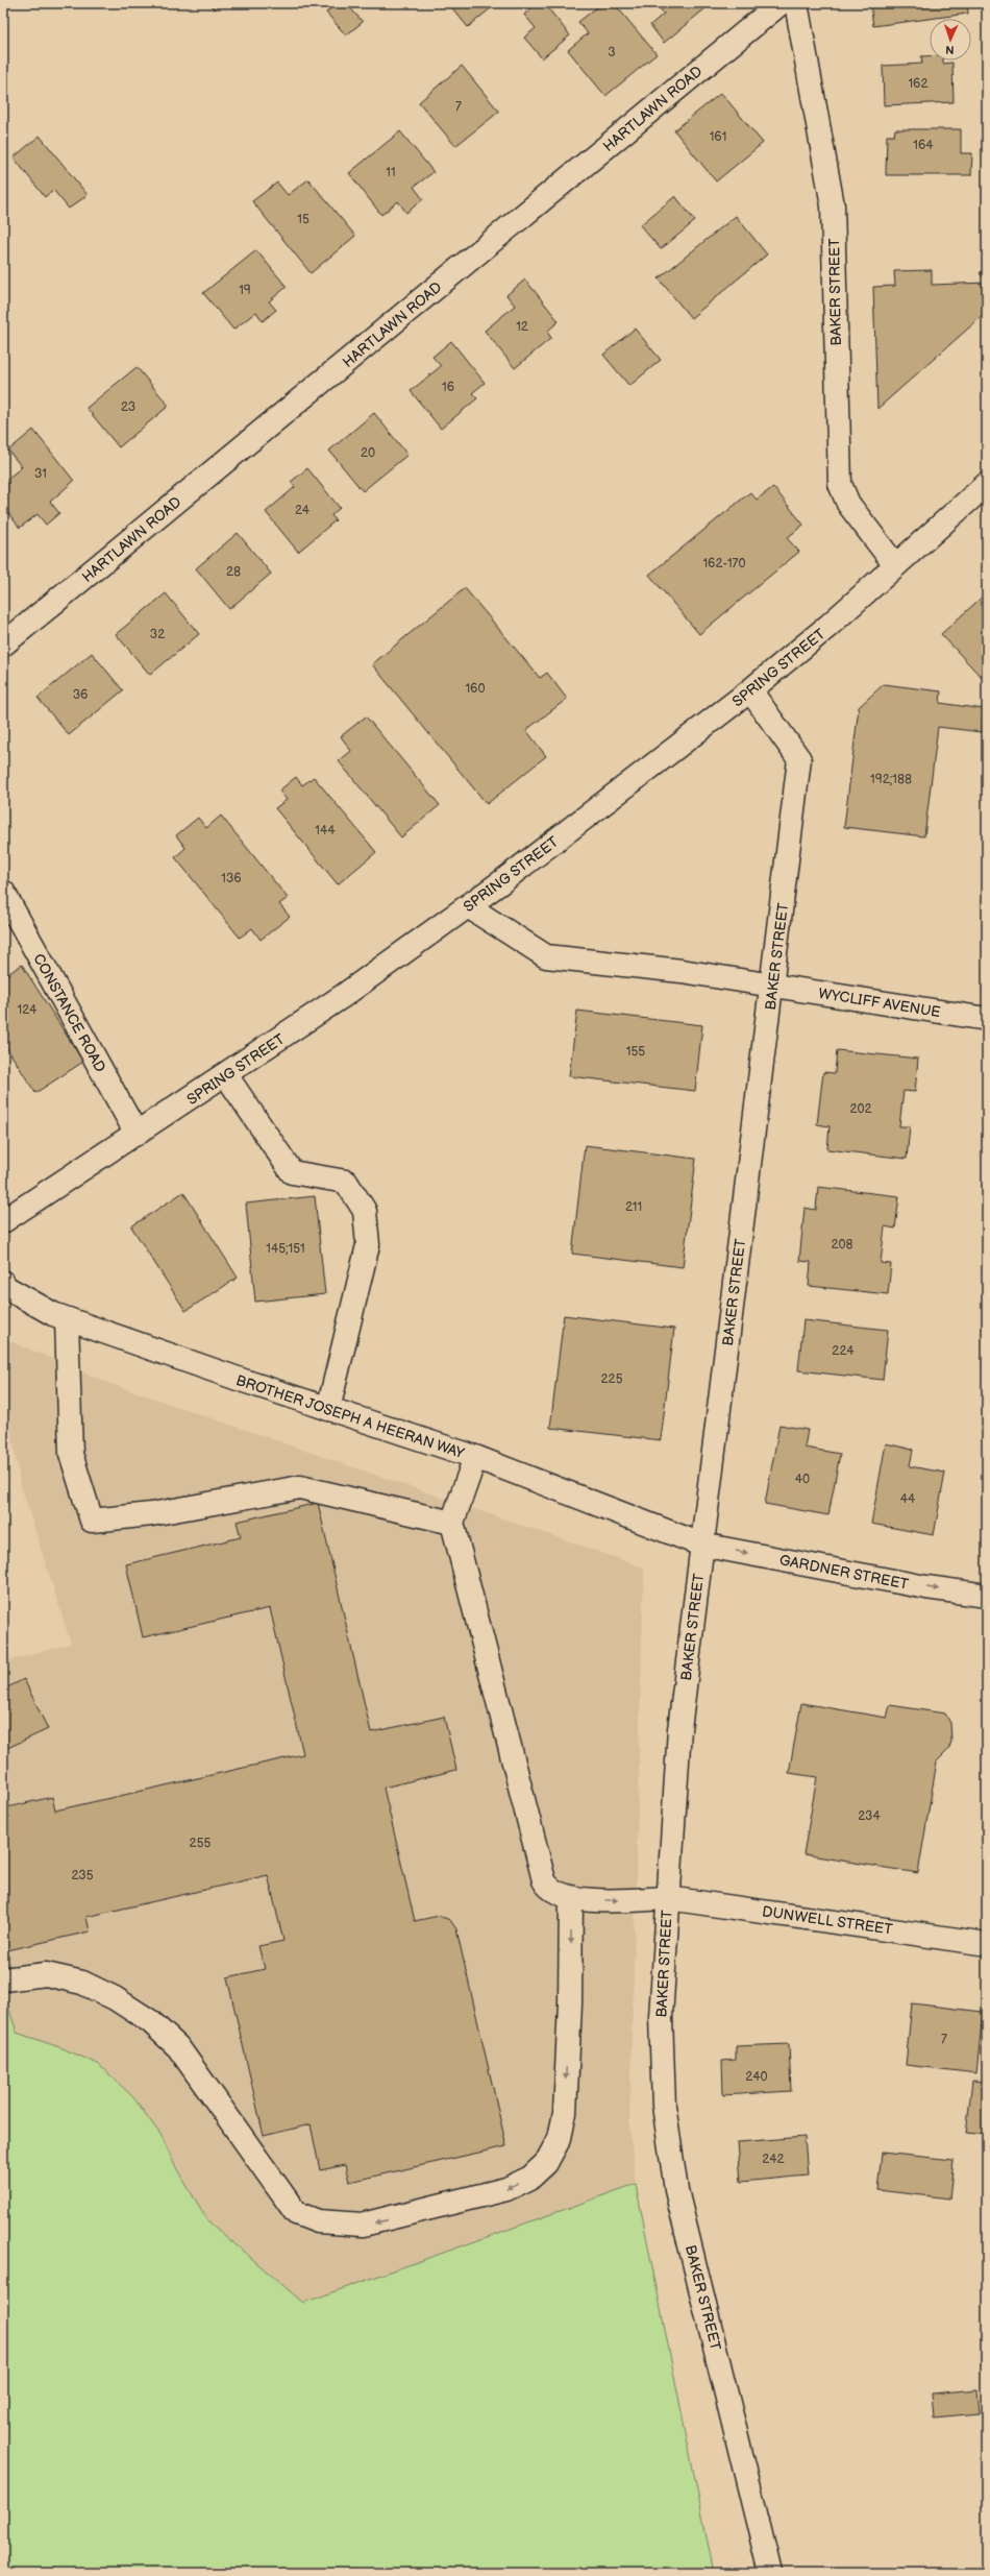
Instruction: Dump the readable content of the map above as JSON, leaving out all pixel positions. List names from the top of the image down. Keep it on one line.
{"streets":{"street":["HARTLAWN ROAD","BAKER STREET","SPRING STREET","WYCLIFF AVENUE","CONSTANCE ROAD","BROTHER JOSEPH A HEERAN WAY","GARDNER STREET","DUNWELL STREET"]},"crossings":[["BAKER STREET","SPRING STREET"],["BAKER STREET","WYCLIFF AVENUE"],["BAKER STREET","BROTHER JOSEPH A HEERAN WAY"],["BAKER STREET","GARDNER STREET"],["BAKER STREET","DUNWELL STREET"],["SPRING STREET","WYCLIFF AVENUE"],["SPRING STREET","CONSTANCE ROAD"],["BROTHER JOSEPH A HEERAN WAY","GARDNER STREET"]],"one_way":["GARDNER STREET"],"house_numbers":["3","162","7","161","164","11","15","19","12","16","23","20","31","24","162-170","28","32","160","36","192;188","144","136","124","155","202","211","208","145;151","224","225","40","44","234","255","235","7","240","242"],"north":"bottom"}
